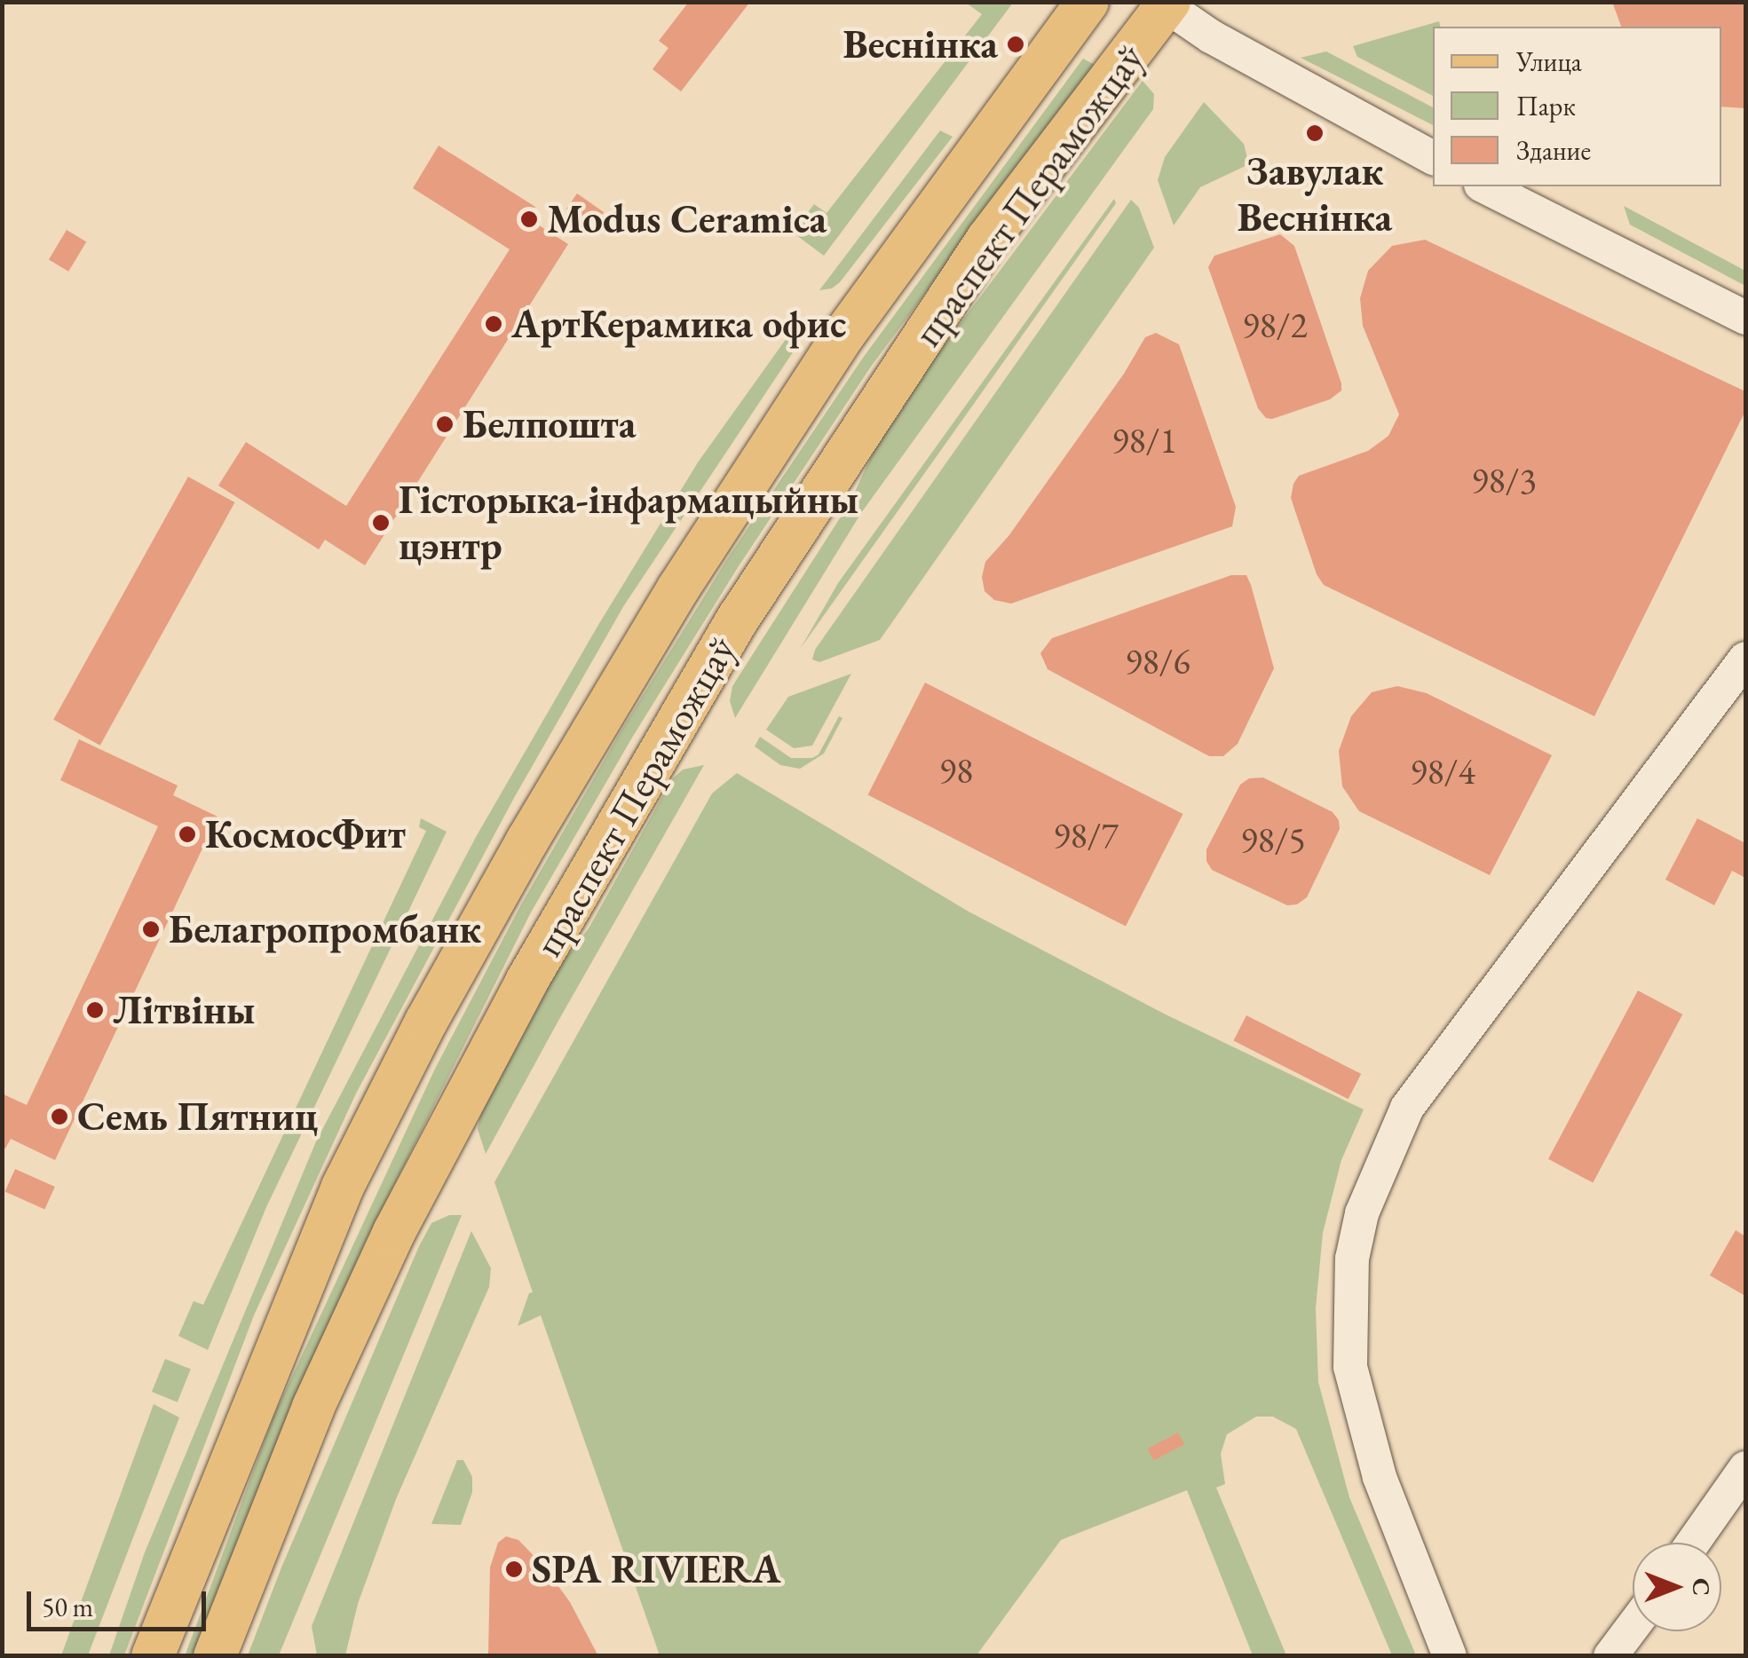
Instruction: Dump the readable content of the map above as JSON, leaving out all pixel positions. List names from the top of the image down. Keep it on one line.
{"streets":{"main road":["праспект Пераможцаў"]},"places":["Веснінка","Завулак Веснінка","Modus Ceramica","АртКерамика офис","Белпошта","Гісторыка-інфармацыйны цэнтр","КосмосФит","Белагропромбанк","Літвіны","Семь Пятниц","SPA RIVIERA"],"house_numbers":["98/2","98/1","98/3","98/6","98","98/4","98/7","98/5"],"legend":["Улица","Парк","Здание"],"scale_bar":"50 m","north":"right"}
